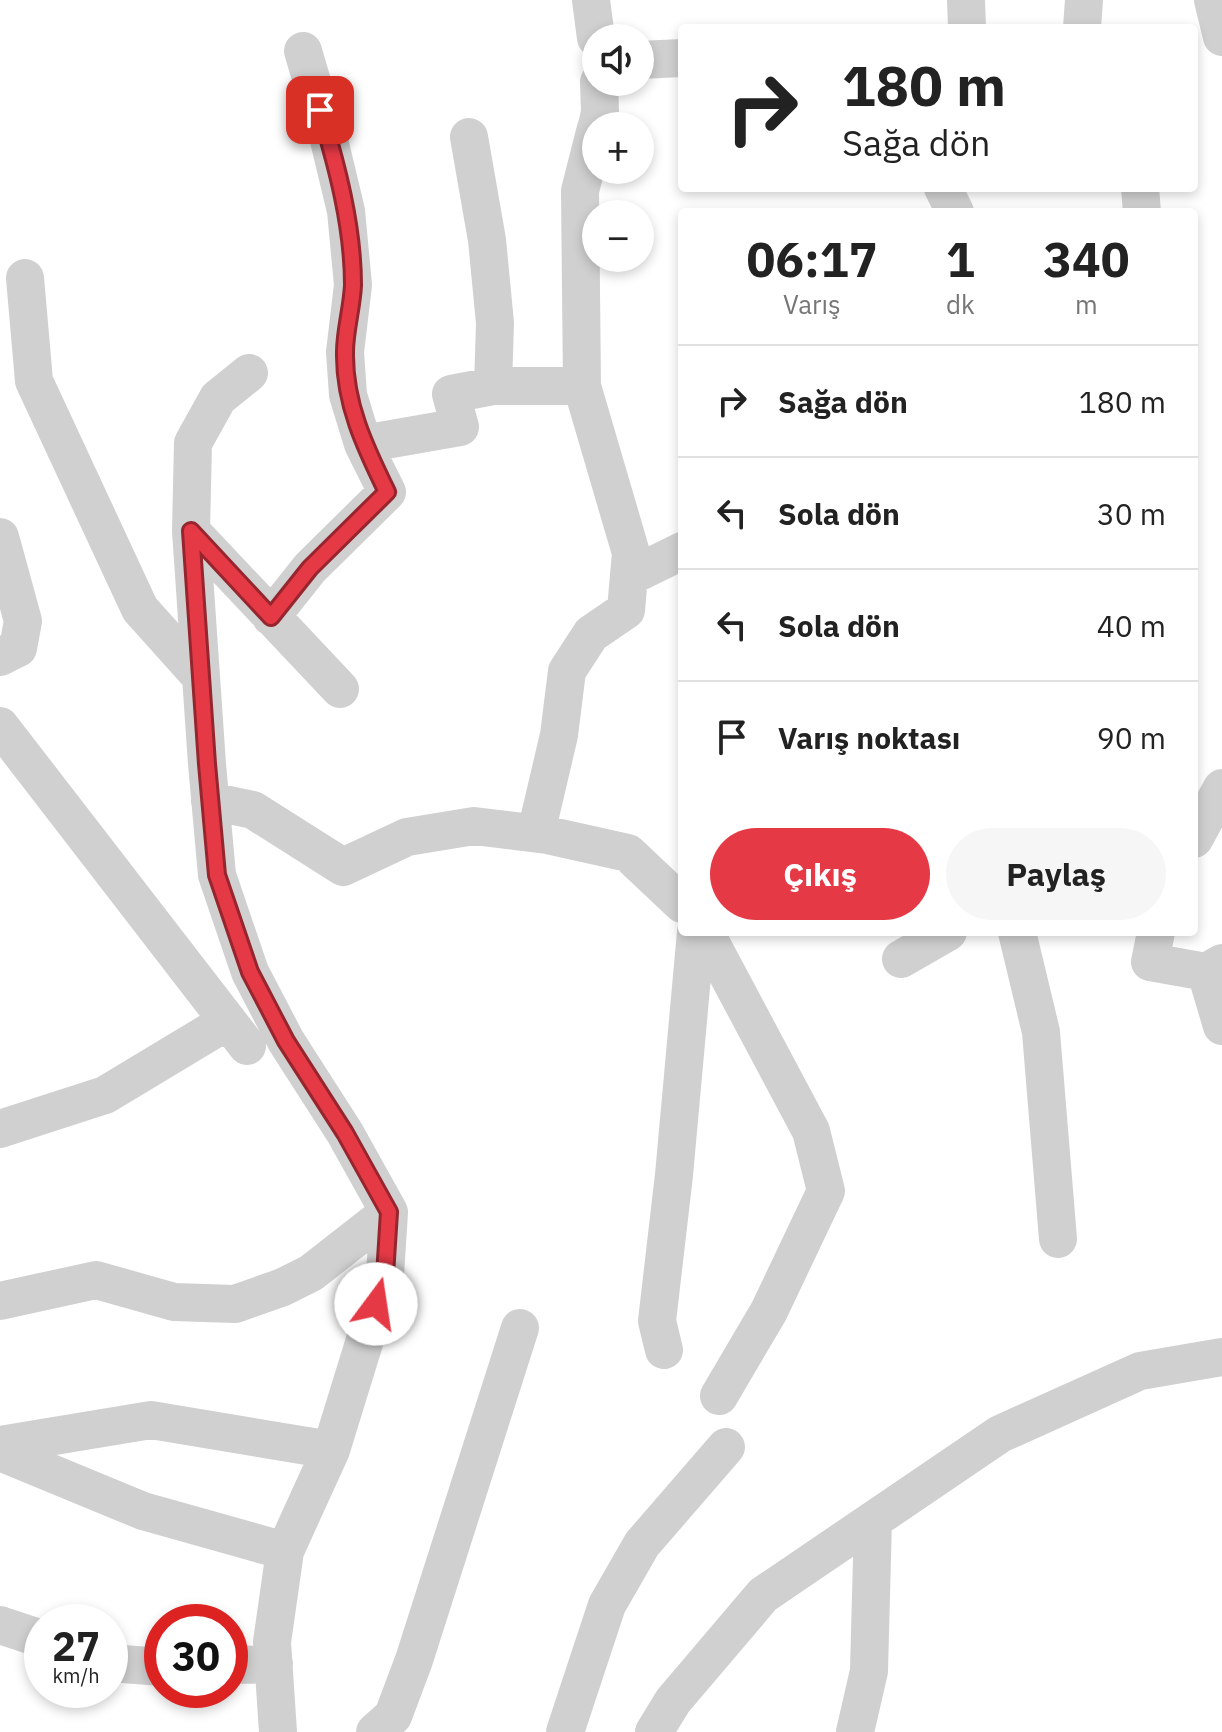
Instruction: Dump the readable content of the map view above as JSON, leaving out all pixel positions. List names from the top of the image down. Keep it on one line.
{"page":{"map_buttons":["+","−"],"turn":["180 m","Sağa dön"],"eta":["06:17","Varış","1","dk","340","m"],"list":[{"name":"Sağa dön","value":"180 m"},{"name":"Sola dön","value":"30 m"},{"name":"Sola dön","value":"40 m"},{"name":"Varış noktası","value":"90 m"}],"buttons":["Çıkış","Paylaş"],"speed":"27 km/h","limit":"30"}}
